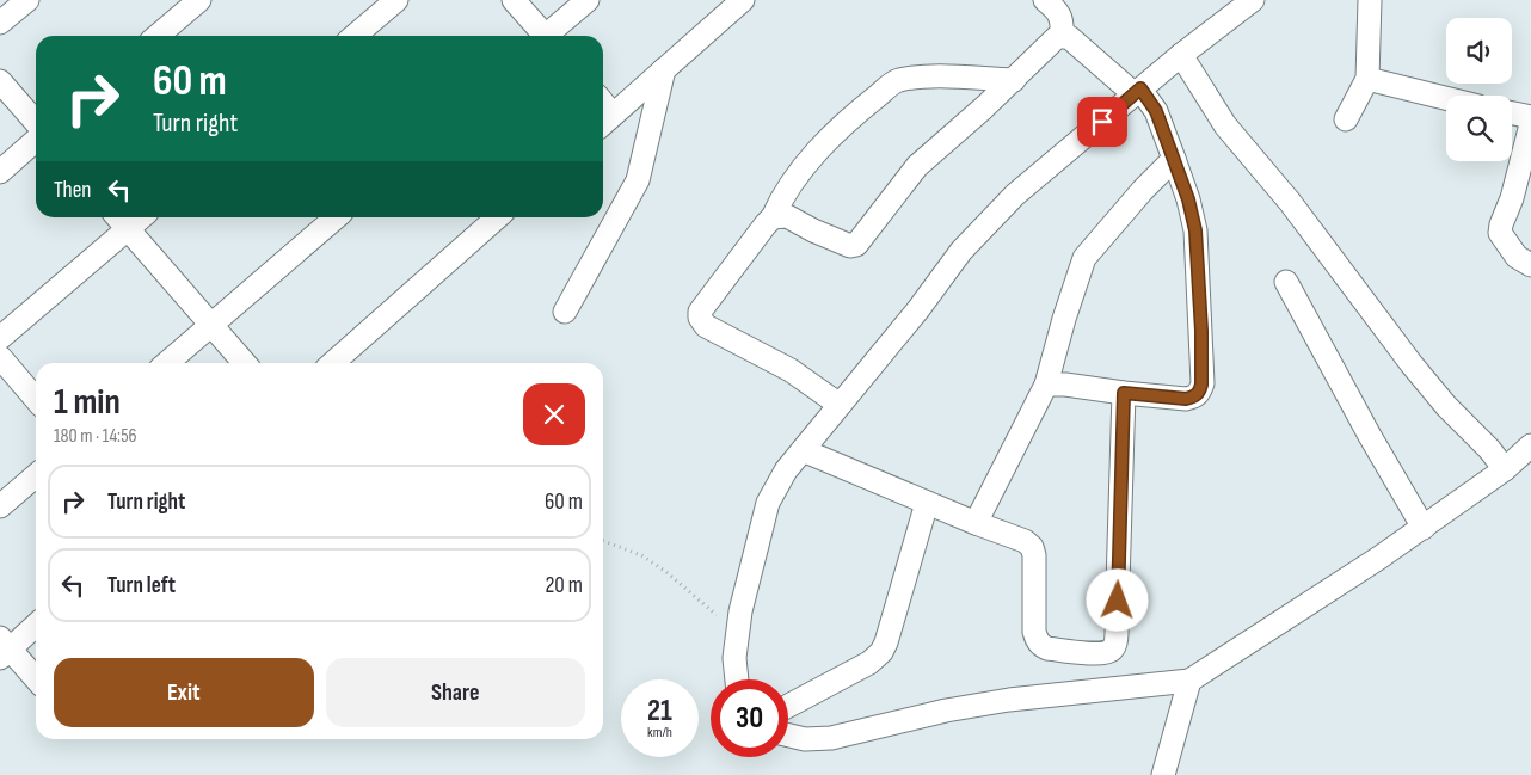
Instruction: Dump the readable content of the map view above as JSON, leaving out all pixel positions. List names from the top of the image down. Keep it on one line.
{"page":{"turn":["60 m","Turn right"],"then":"Then","heading":["1 min","180 m · 14:56"],"list":[{"name":"Turn right","value":"60 m"},{"name":"Turn left","value":"20 m"}],"buttons":["Exit","Share"],"speed":"21 km/h","limit":"30"}}
